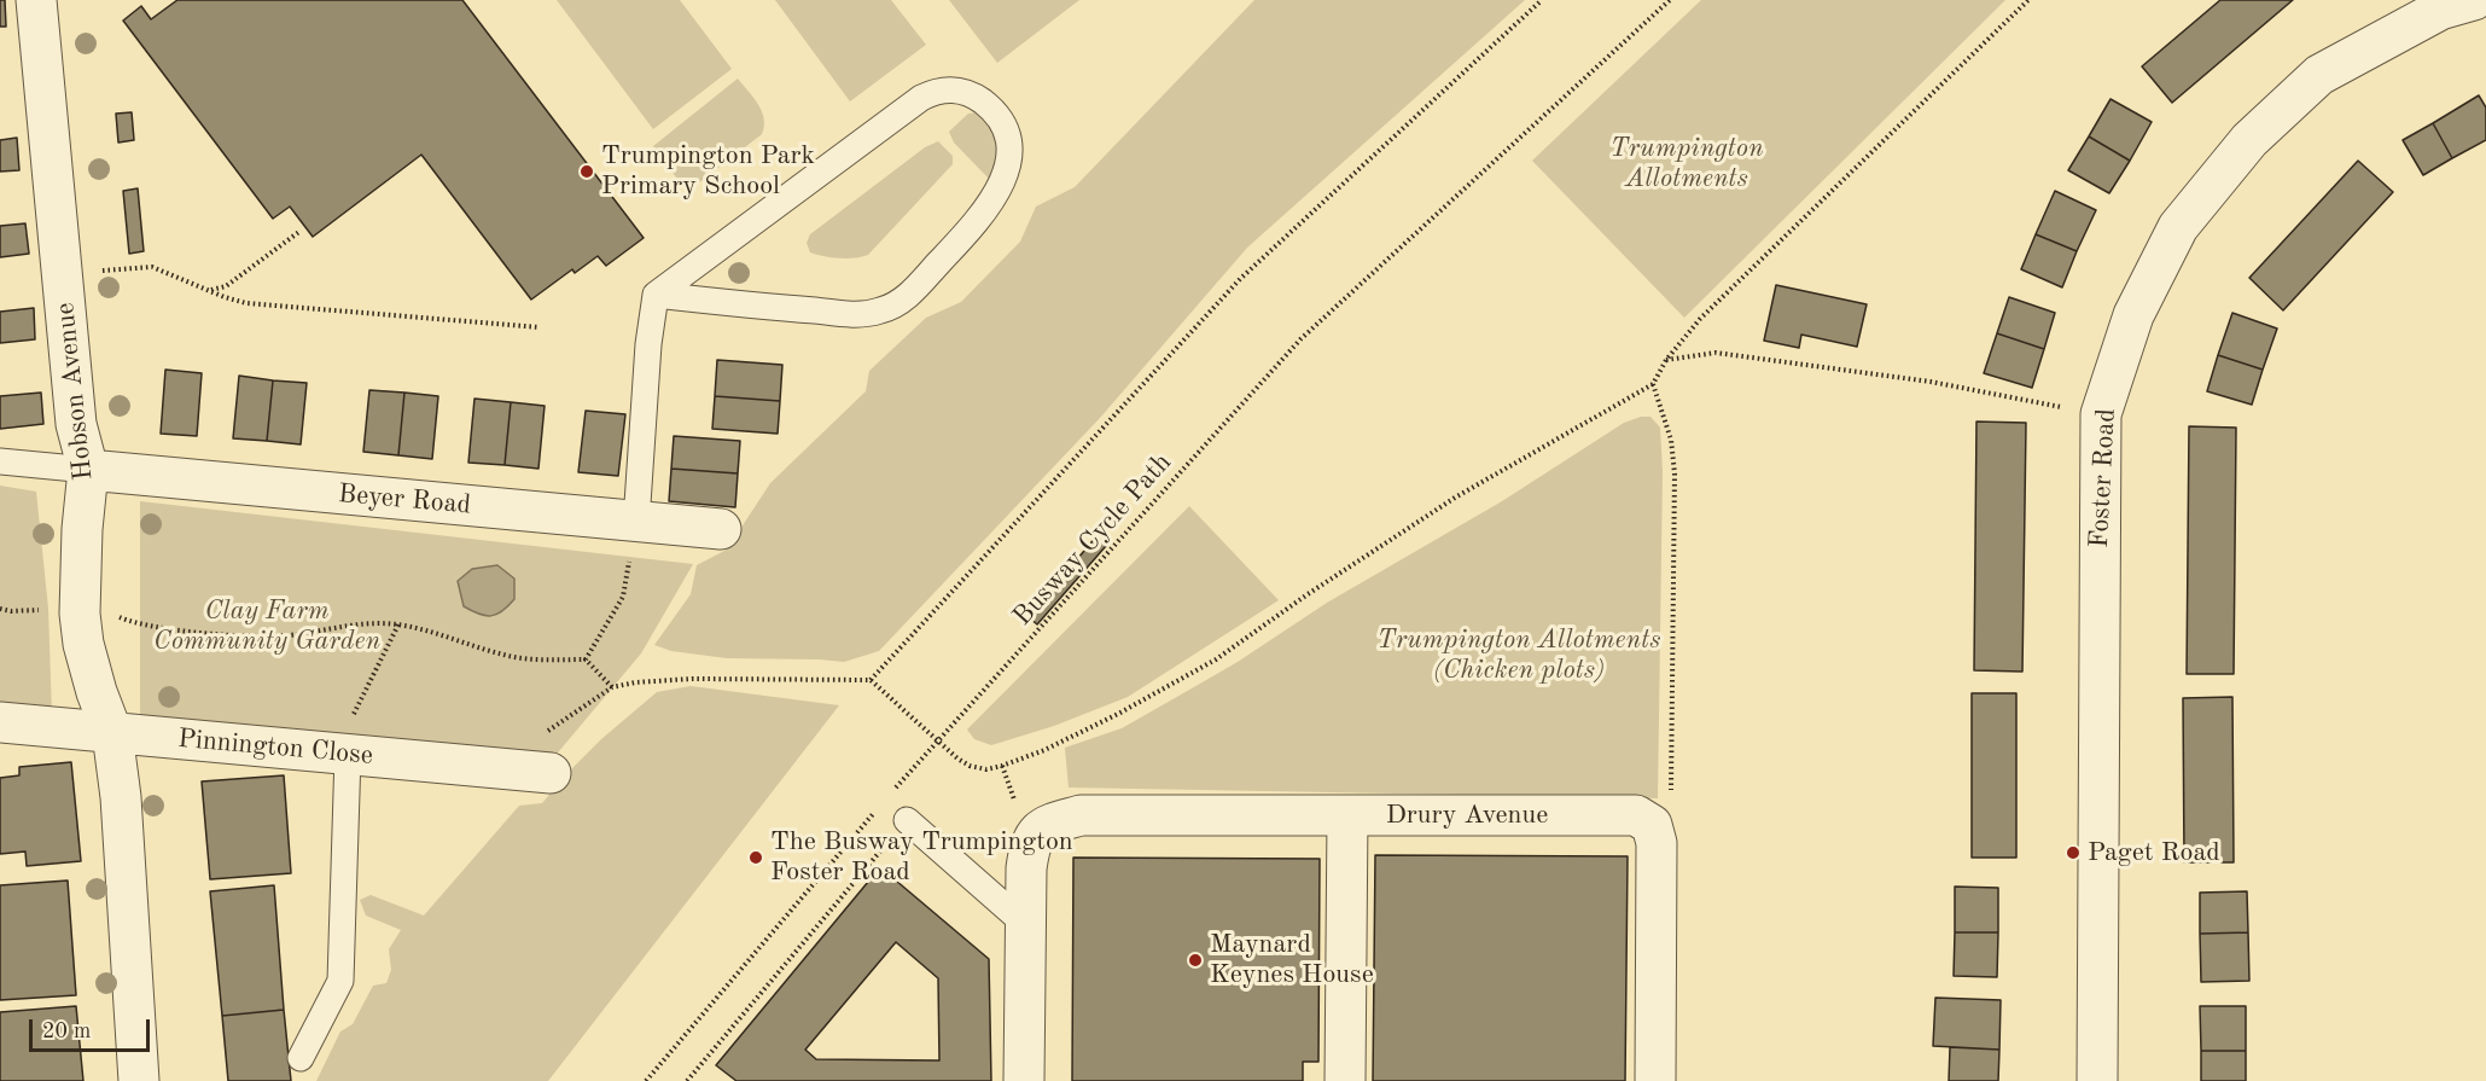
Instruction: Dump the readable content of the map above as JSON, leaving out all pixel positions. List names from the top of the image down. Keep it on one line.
{"streets":{"street":["Hobson Avenue","Foster Road","Beyer Road","Pinnington Close","Drury Avenue"],"path":["Busway Cycle Path"]},"crossings":[["Hobson Avenue","Beyer Road"],["Hobson Avenue","Pinnington Close"]],"parks":["Trumpington Allotments","Clay Farm Community Garden","Trumpington Allotments (Chicken plots)"],"places":["Trumpington Park Primary School","Paget Road","The Busway Trumpington Foster Road","Maynard Keynes House"],"scale_bar":"20 m"}
